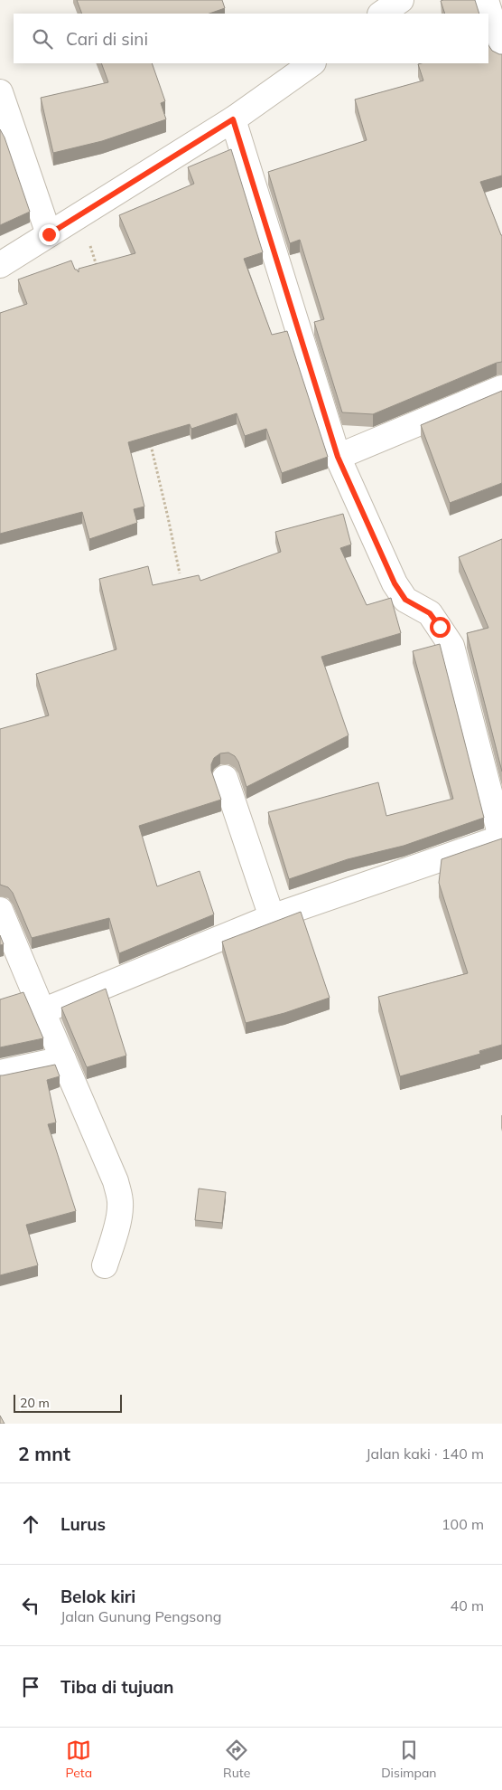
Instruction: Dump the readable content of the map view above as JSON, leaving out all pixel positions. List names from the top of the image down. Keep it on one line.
{"scale_bar":"20 m","page":{"search":"Cari di sini","scale":"20 m","heading":["2 mnt","Jalan kaki · 140 m"],"list":[["Lurus","100 m"],["Belok kiri","Jalan Gunung Pengsong","40 m"],"Tiba di tujuan"],"nav":["Peta","Rute","Disimpan"]}}
